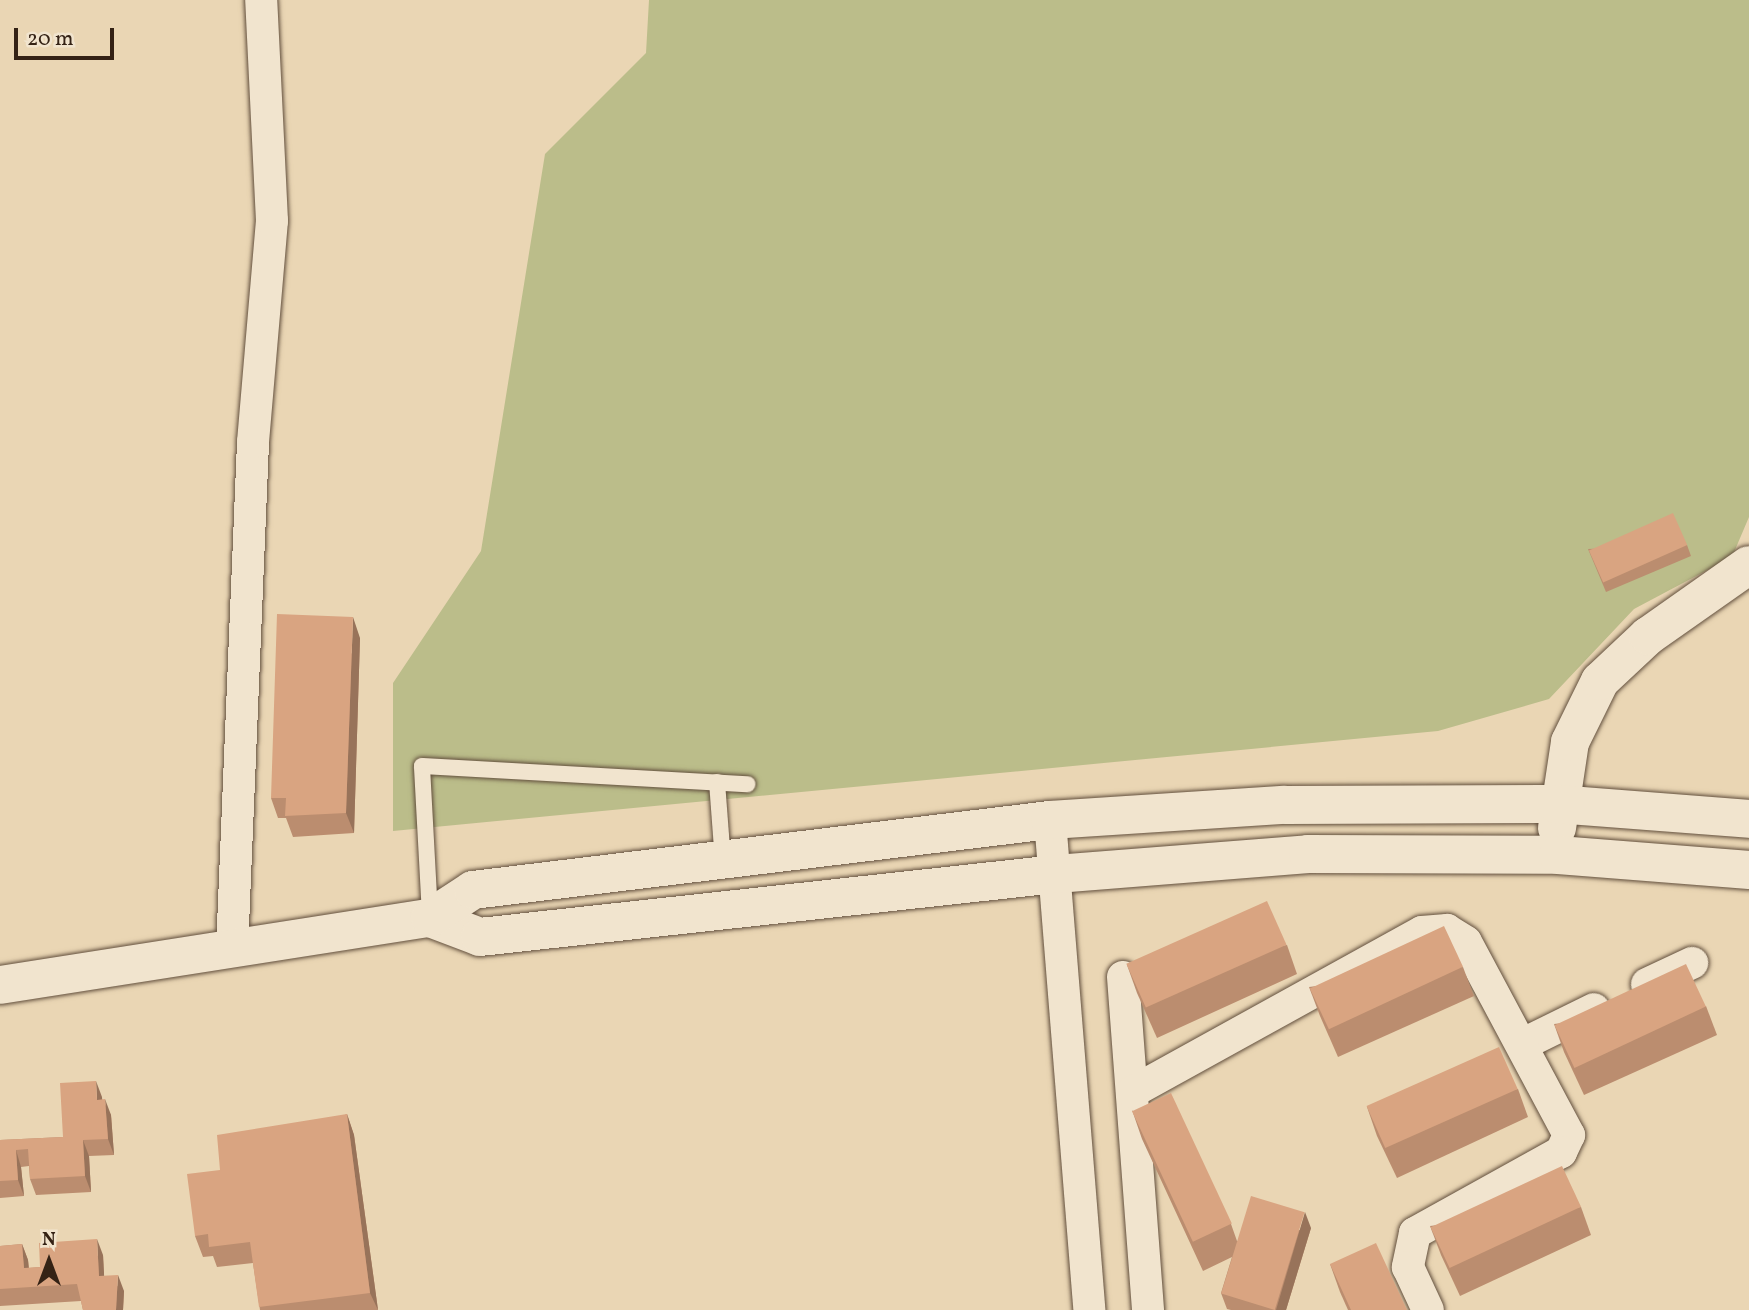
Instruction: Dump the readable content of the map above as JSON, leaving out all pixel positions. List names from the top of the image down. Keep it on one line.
{"scale_bar":"20 m","north":"top"}
